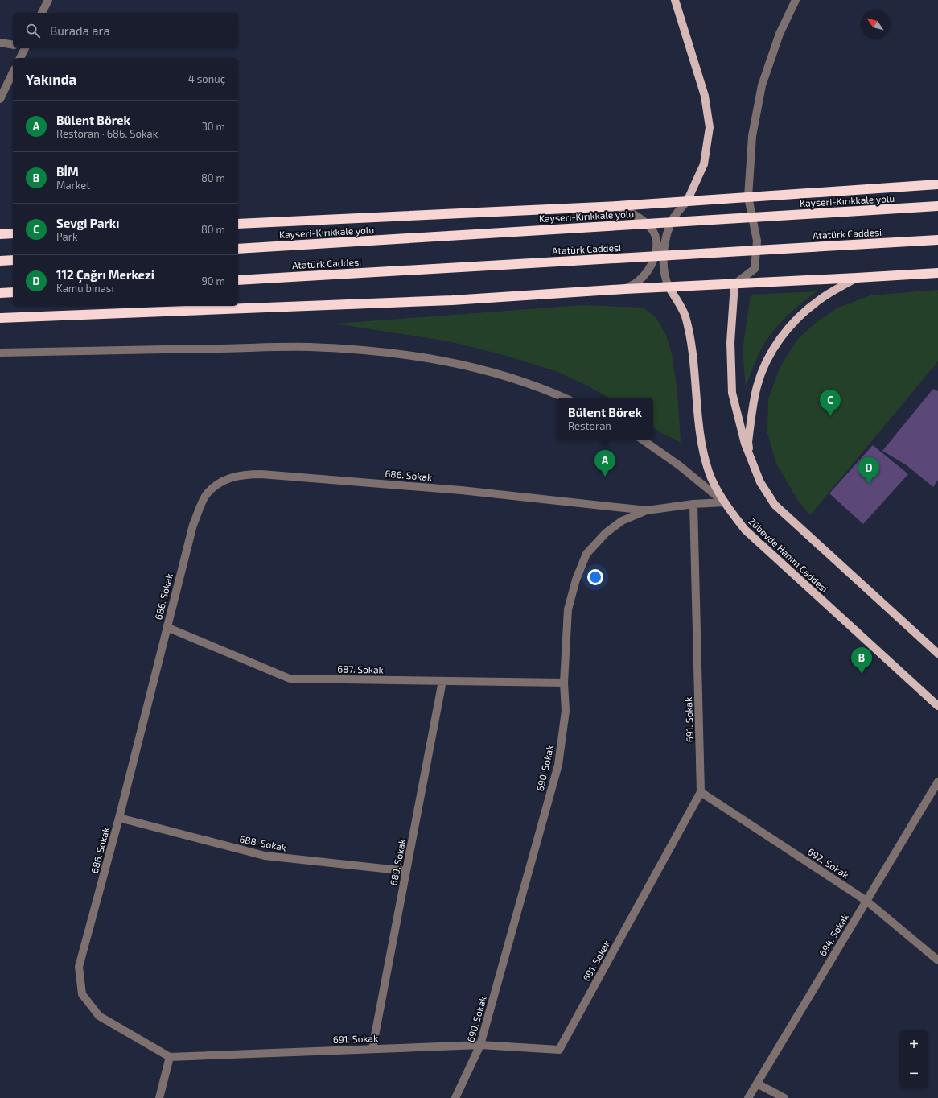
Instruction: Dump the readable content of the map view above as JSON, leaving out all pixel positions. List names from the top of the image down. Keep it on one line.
{"streets":{"highway":["Kayseri-Kırıkkale yolu","Atatürk Caddesi"],"main road":["Zübeyde Hanım Caddesi"],"street":["686. Sokak","687. Sokak","691. Sokak","690. Sokak","688. Sokak","689. Sokak","692. Sokak","694. Sokak"]},"crossings":[["686. Sokak","687. Sokak"],["686. Sokak","691. Sokak"],["686. Sokak","690. Sokak"],["686. Sokak","688. Sokak"],["Zübeyde Hanım Caddesi","690. Sokak"],["687. Sokak","690. Sokak"],["687. Sokak","689. Sokak"],["691. Sokak","690. Sokak"],["691. Sokak","689. Sokak"],["691. Sokak","692. Sokak"],["688. Sokak","689. Sokak"],["692. Sokak","694. Sokak"]],"north":"top left","page":{"search":"Burada ara","heading":["Yakında","4 sonuç"],"list":[{"mark":"A","name":"Bülent Börek","note":"Restoran · 686. Sokak","value":"30 m"},{"mark":"B","name":"BİM","note":"Market","value":"80 m"},{"mark":"C","name":"Sevgi Parkı","note":"Park","value":"80 m"},{"mark":"D","name":"112 Çağrı Merkezi","note":"Kamu binası","value":"90 m"}],"pins":["C","A","D","B"],"popup":["Bülent Börek","Restoran"],"map_buttons":["+","−"]}}
